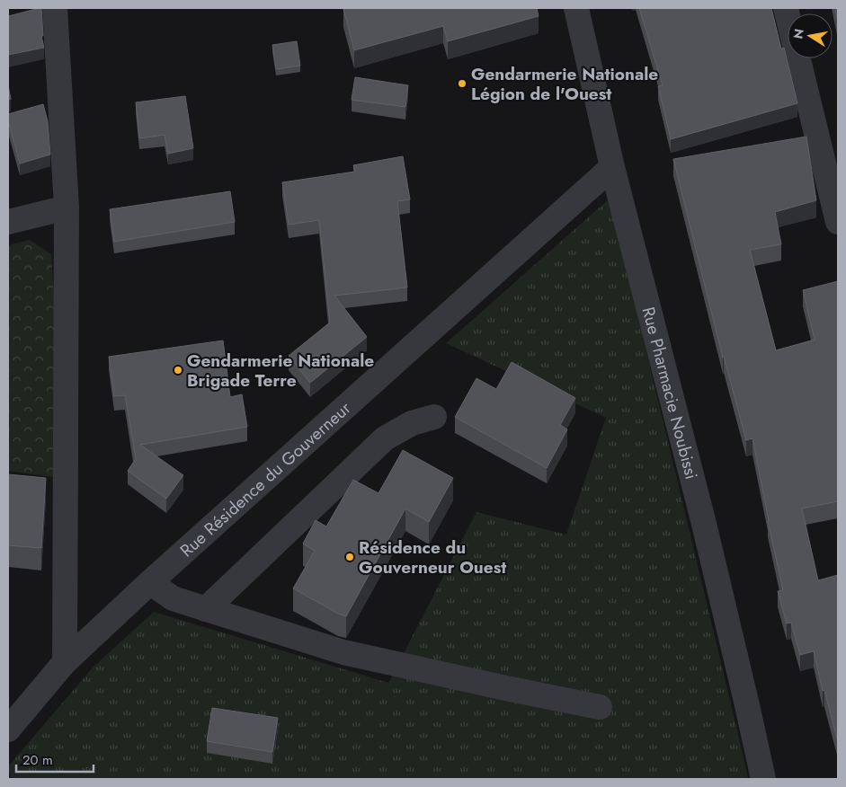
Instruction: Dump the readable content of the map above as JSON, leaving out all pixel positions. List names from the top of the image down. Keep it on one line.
{"streets":{"street":["Rue Pharmacie Noubissi","Rue Résidence du Gouverneur"]},"crossings":[["Rue Pharmacie Noubissi","Rue Résidence du Gouverneur"]],"places":["Gendarmerie Nationale Légion de l'Ouest","Gendarmerie Nationale Brigade Terre","Résidence du Gouverneur Ouest"],"scale_bar":"20 m","north":"left"}
